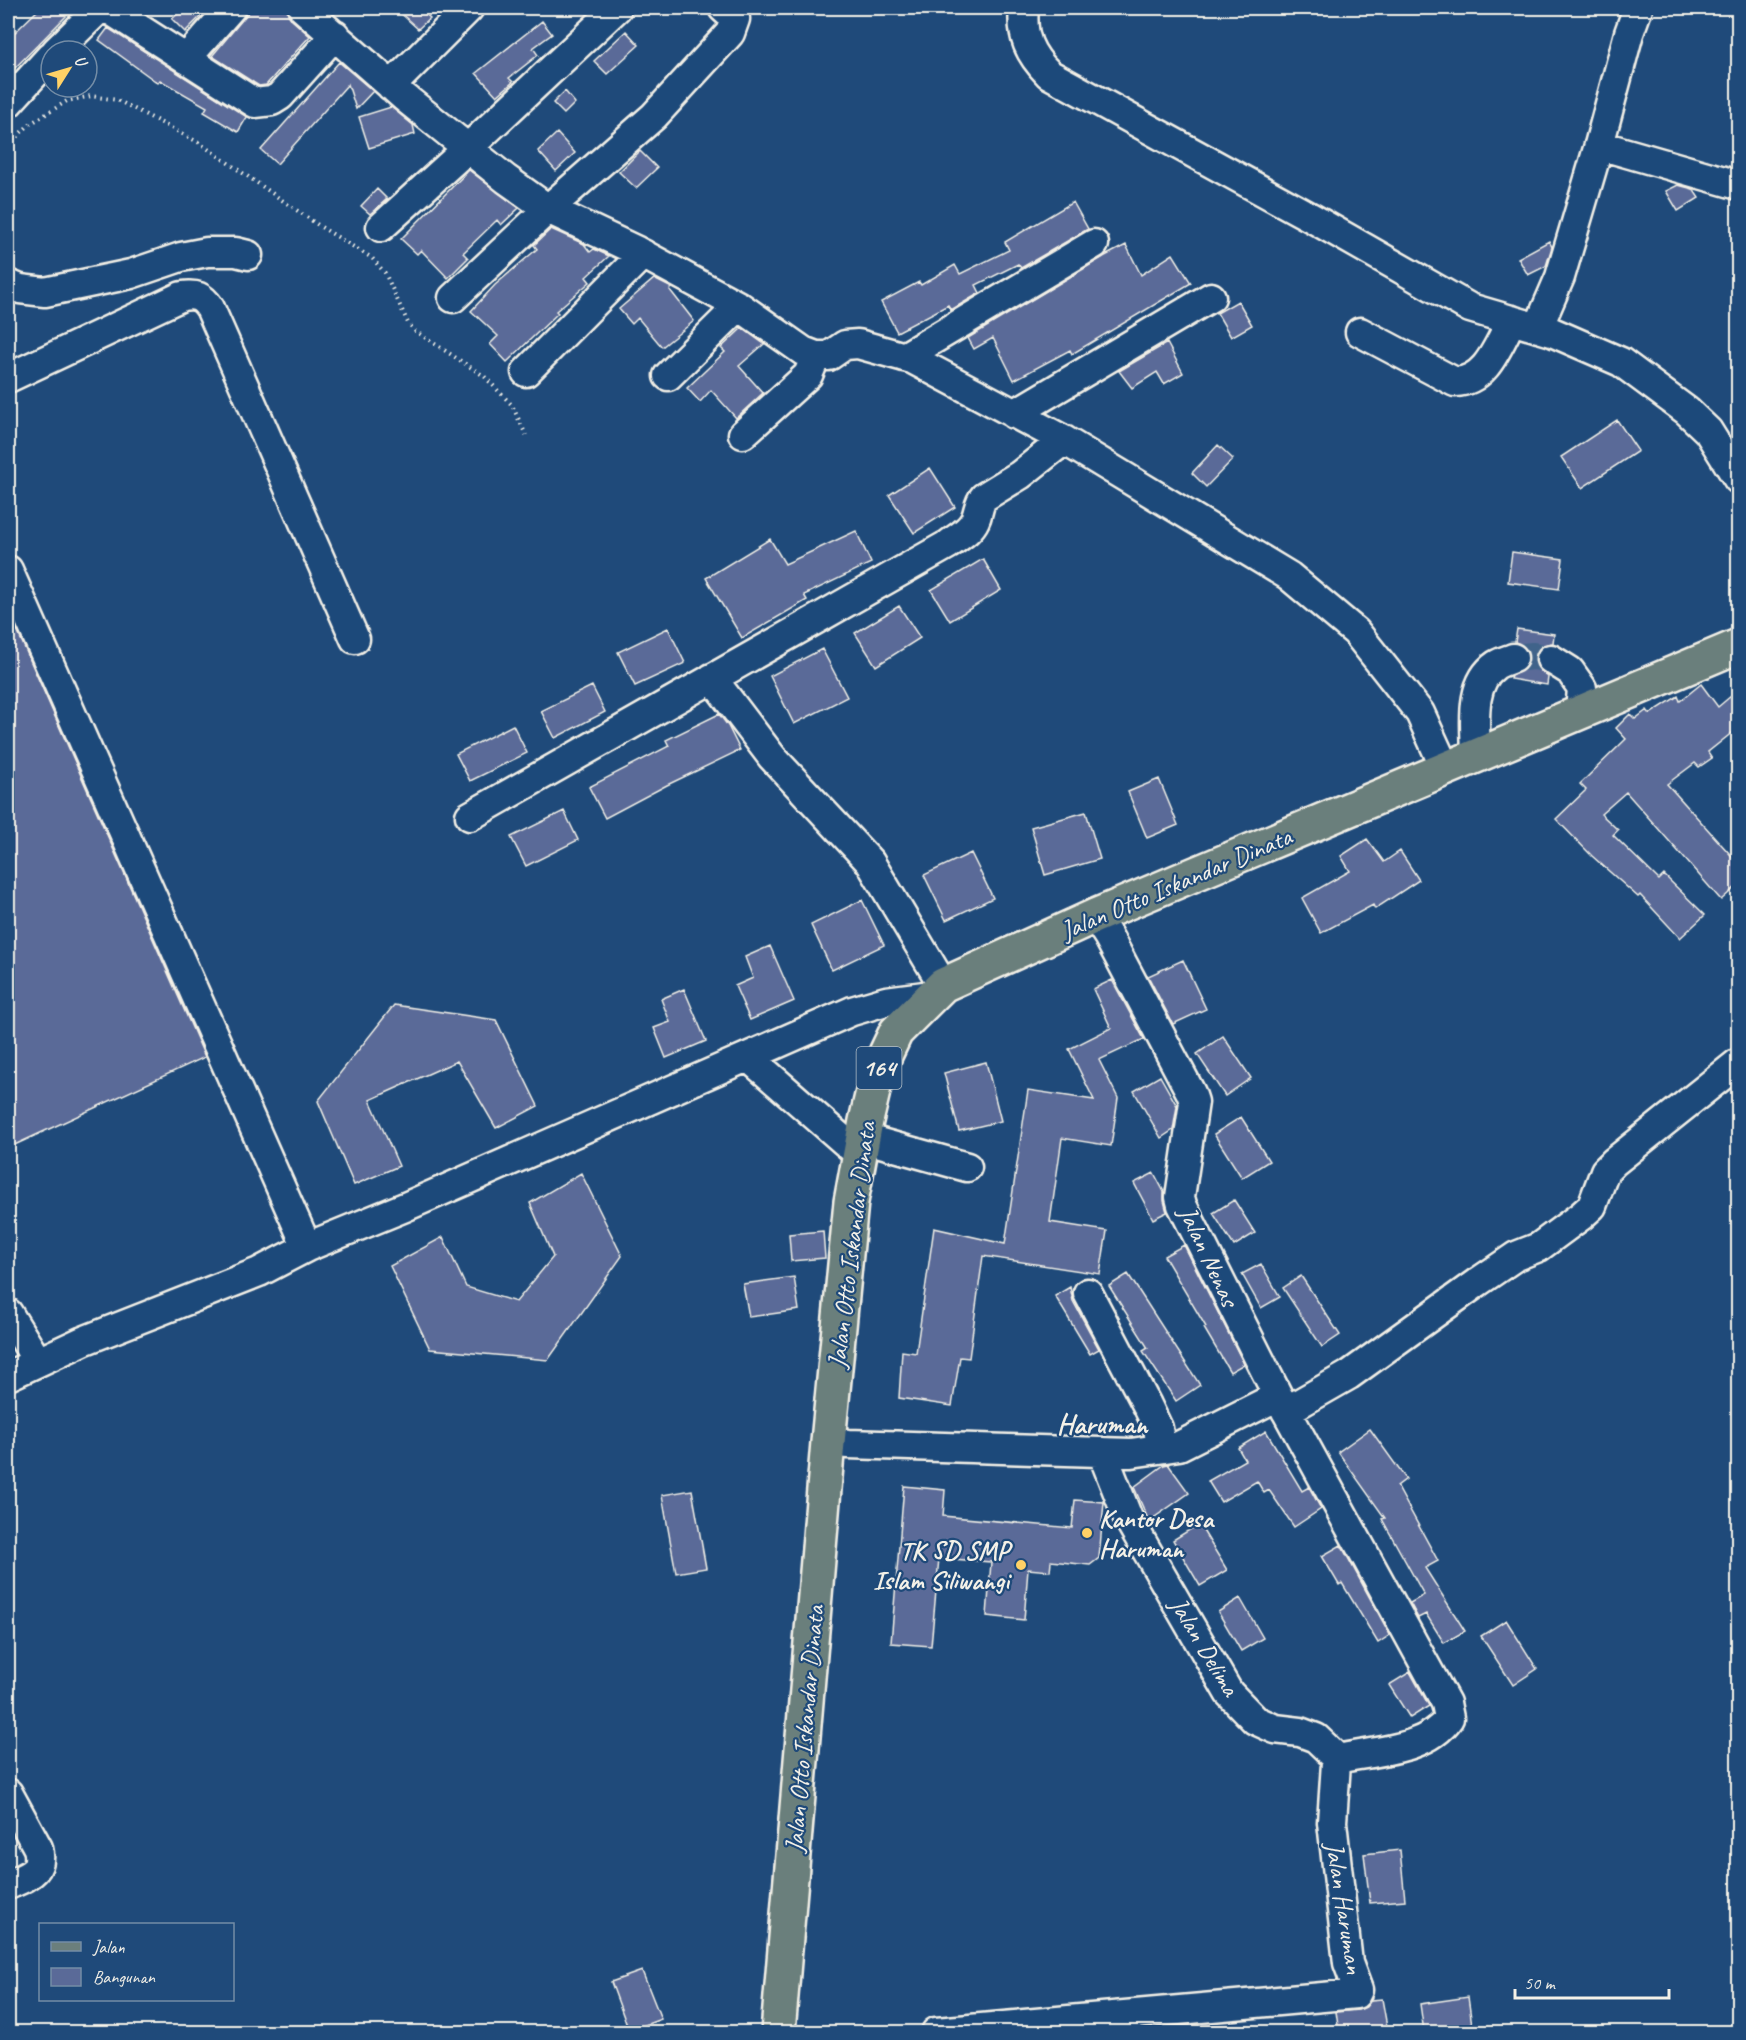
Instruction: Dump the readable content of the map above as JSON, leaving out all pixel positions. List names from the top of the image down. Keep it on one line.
{"streets":{"main road":["Jalan Otto Iskandar Dinata","164"],"street":["Jalan Nenas","Jalan Delima","Jalan Haruman"]},"crossings":[["Jalan Otto Iskandar Dinata","Jalan Nenas"],["Jalan Nenas","Jalan Delima"],["Jalan Nenas","Jalan Haruman"],["Jalan Delima","Jalan Haruman"]],"districts":["Haruman"],"places":["Kantor Desa Haruman","TK SD SMP Islam Siliwangi"],"legend":["Jalan","Bangunan"],"scale_bar":"50 m","north":"top right"}
